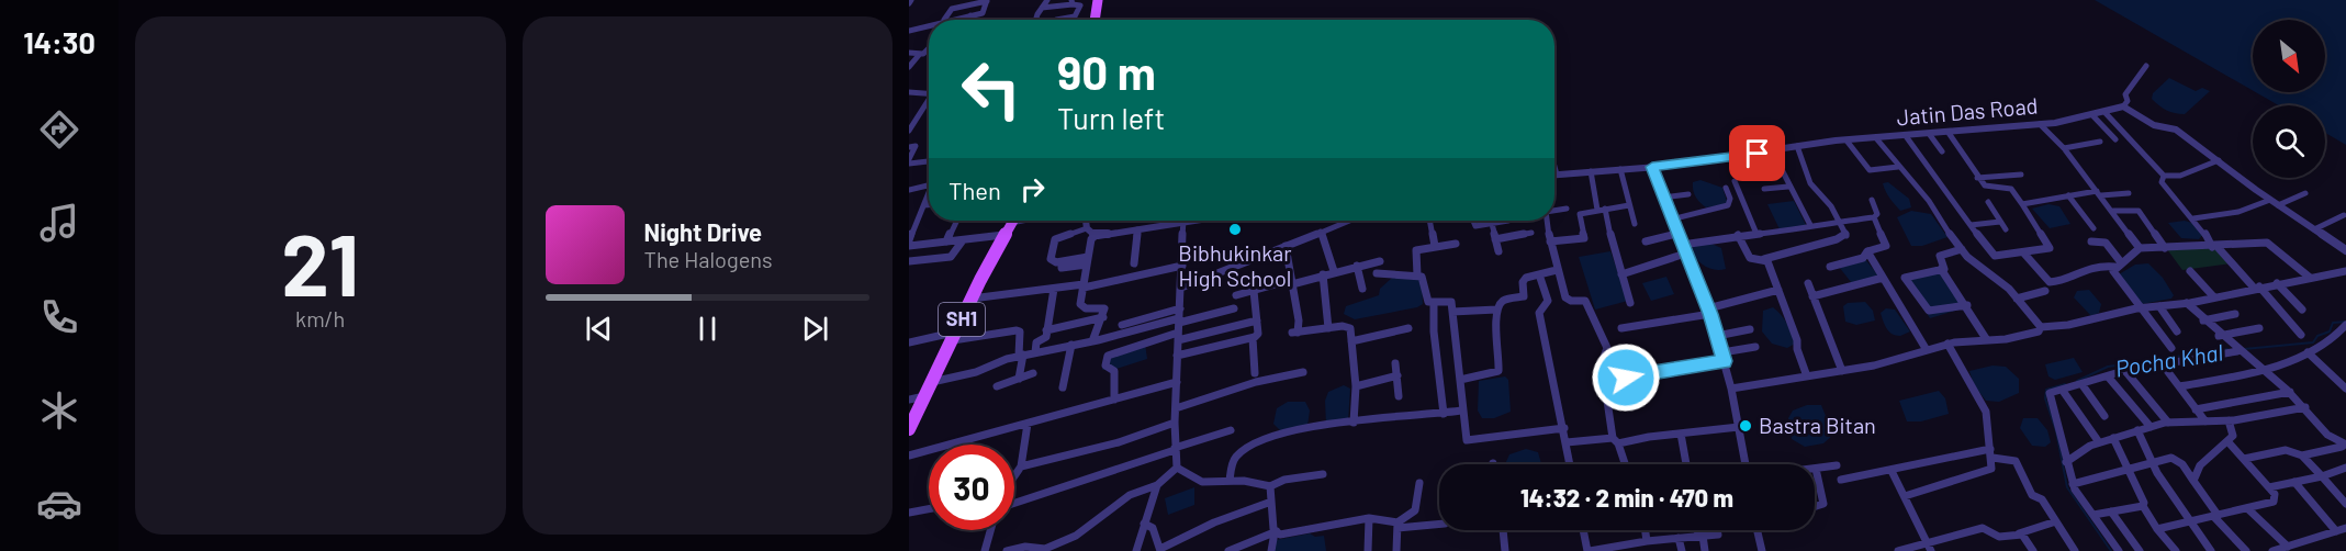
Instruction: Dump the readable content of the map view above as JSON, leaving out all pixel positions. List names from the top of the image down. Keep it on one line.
{"streets":{"main road":["SH1"],"street":["Jatin Das Road"]},"water":["Pocha Khal"],"places":["Bibhukinkar High School","Bastra Bitan"],"north":"bottom right","page":{"tabs":"14:30","tile":["21","km/h"],"turn":["90 m","Turn left"],"then":"Then","song":["Night Drive","The Halogens"],"limit":"30","trip":"14:32 · 2 min · 470 m"}}
